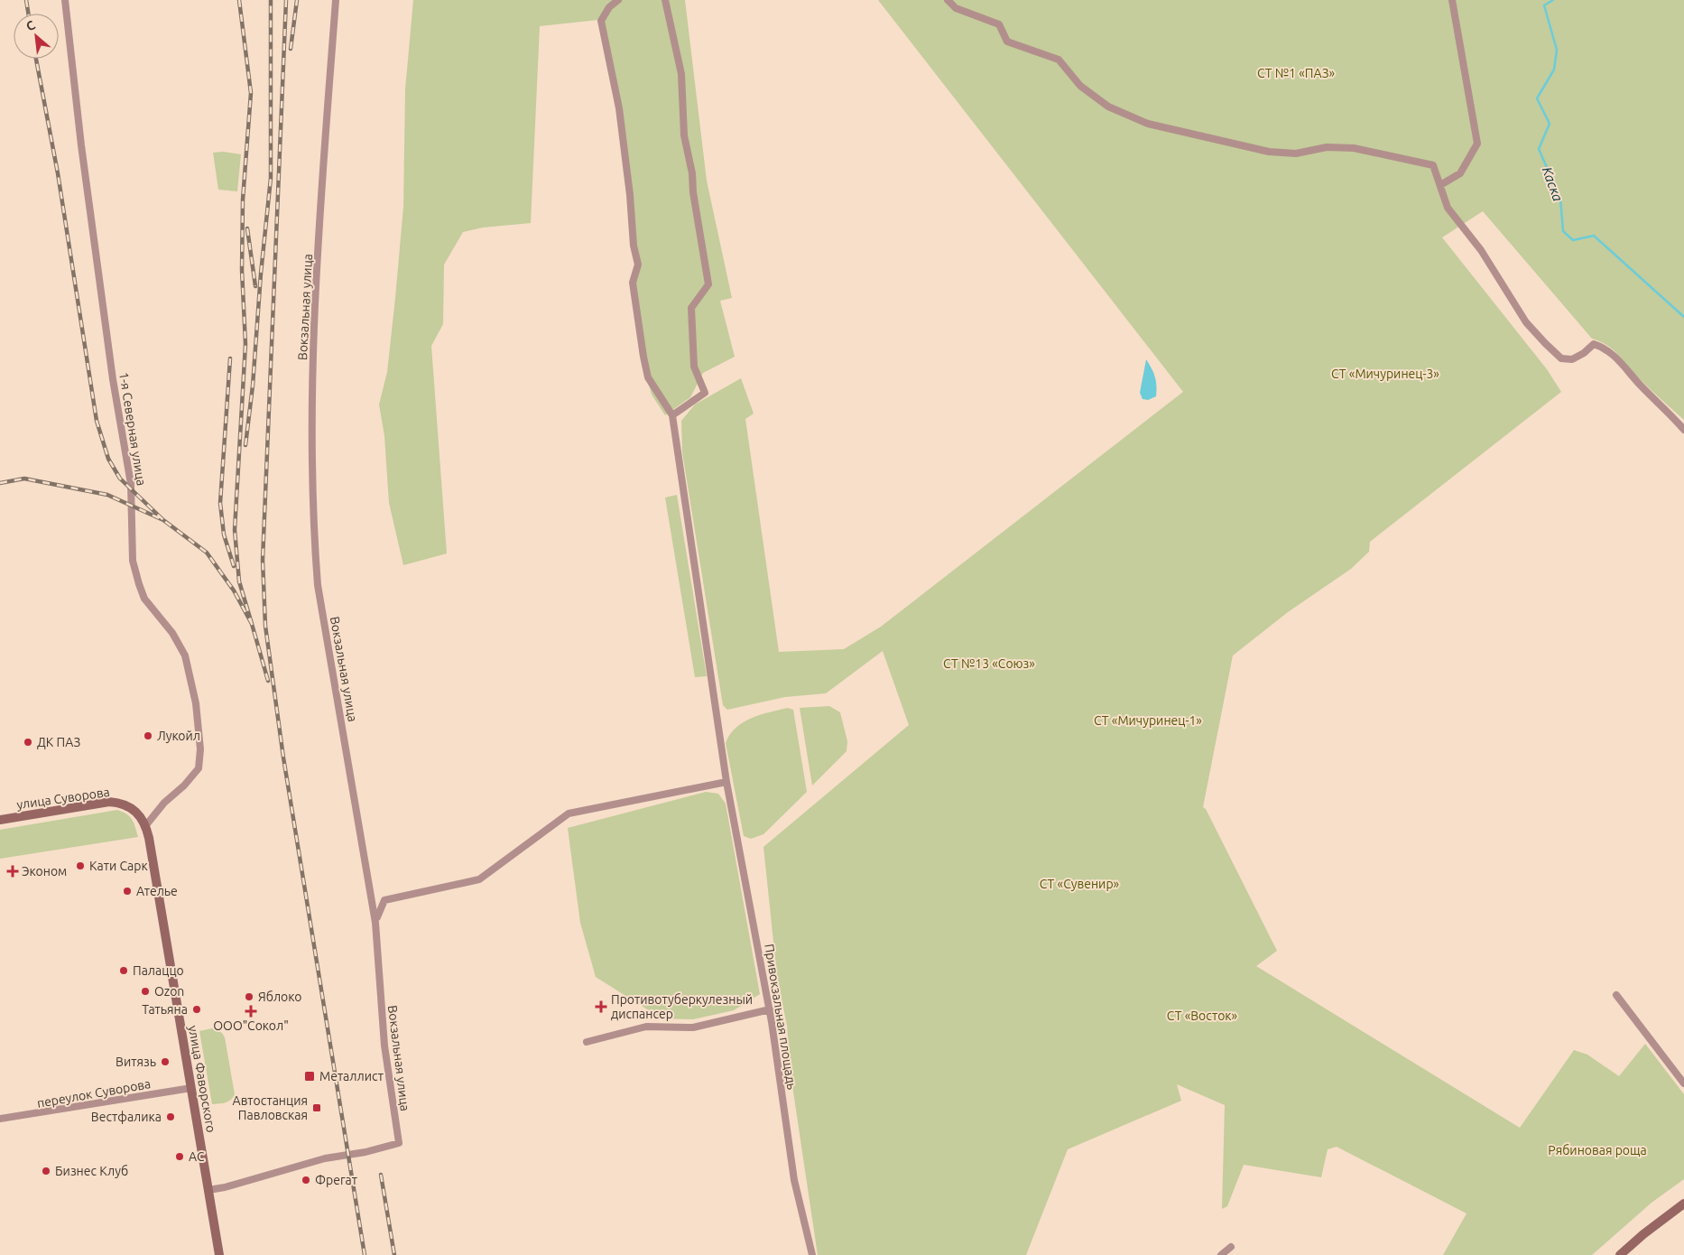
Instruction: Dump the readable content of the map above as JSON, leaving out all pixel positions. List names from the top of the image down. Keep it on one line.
{"streets":{"street":["Вокзальная улица","1-я Северная улица","улица Суворова","Привокзальная площадь","улица Фаворского","переулок Суворова"]},"crossings":[["Вокзальная улица","улица Фаворского"],["1-я Северная улица","улица Суворова"],["1-я Северная улица","улица Фаворского"],["улица Суворова","улица Фаворского"],["улица Фаворского","переулок Суворова"]],"water":["Каска"],"parks":["СТ №1 «ПАЗ»","СТ «Мичуринец-3»","СТ №13 «Союз»","СТ «Мичуринец-1»","СТ «Сувенир»","СТ «Восток»","Рябиновая роща"],"places":{"other":["Лукойл","ДК ПАЗ","Кати Сарк","Ателье","Палаццо","Ozon","Яблоко","Татьяна","Витязь","Вестфалика","АС","Бизнес Клуб","Фрегат"],"health":["Эконом","Противотуберкулезный диспансер","ООО\"Сокол\""],"transit":["Металлист","Автостанция Павловская"]},"north":"top left"}
